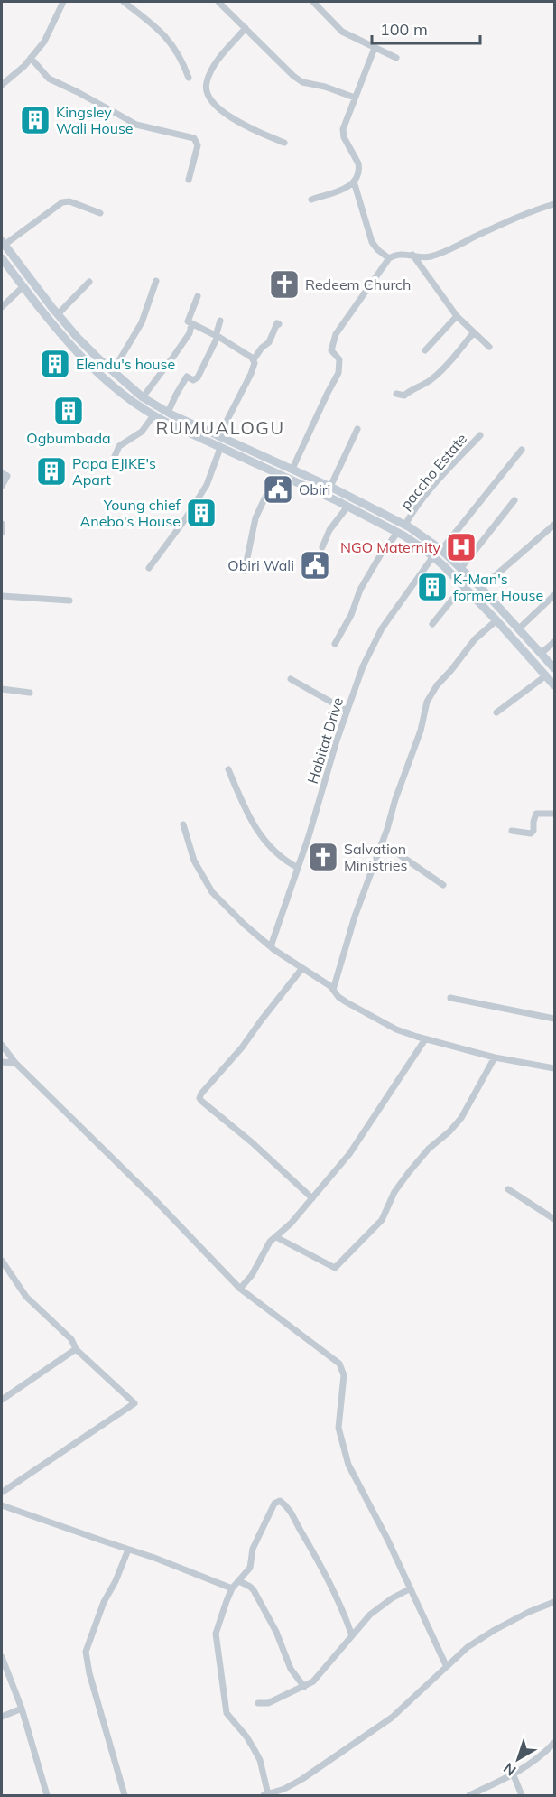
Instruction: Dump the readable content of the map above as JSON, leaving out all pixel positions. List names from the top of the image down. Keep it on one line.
{"streets":{"street":["paccho Estate","Habitat Drive"]},"districts":["RUMUALOGU"],"places":{"building":["Kingsley Wali House","Elendu's house","Ogbumbada","Papa EJIKE's Apart","Young chief Anebo's House","K-Man's former House"],"church":["Redeem Church","Salvation Ministries"],"public building":["Obiri","Obiri Wali"],"hospital":["NGO Maternity"]},"scale_bar":"100 m","north":"bottom left"}
